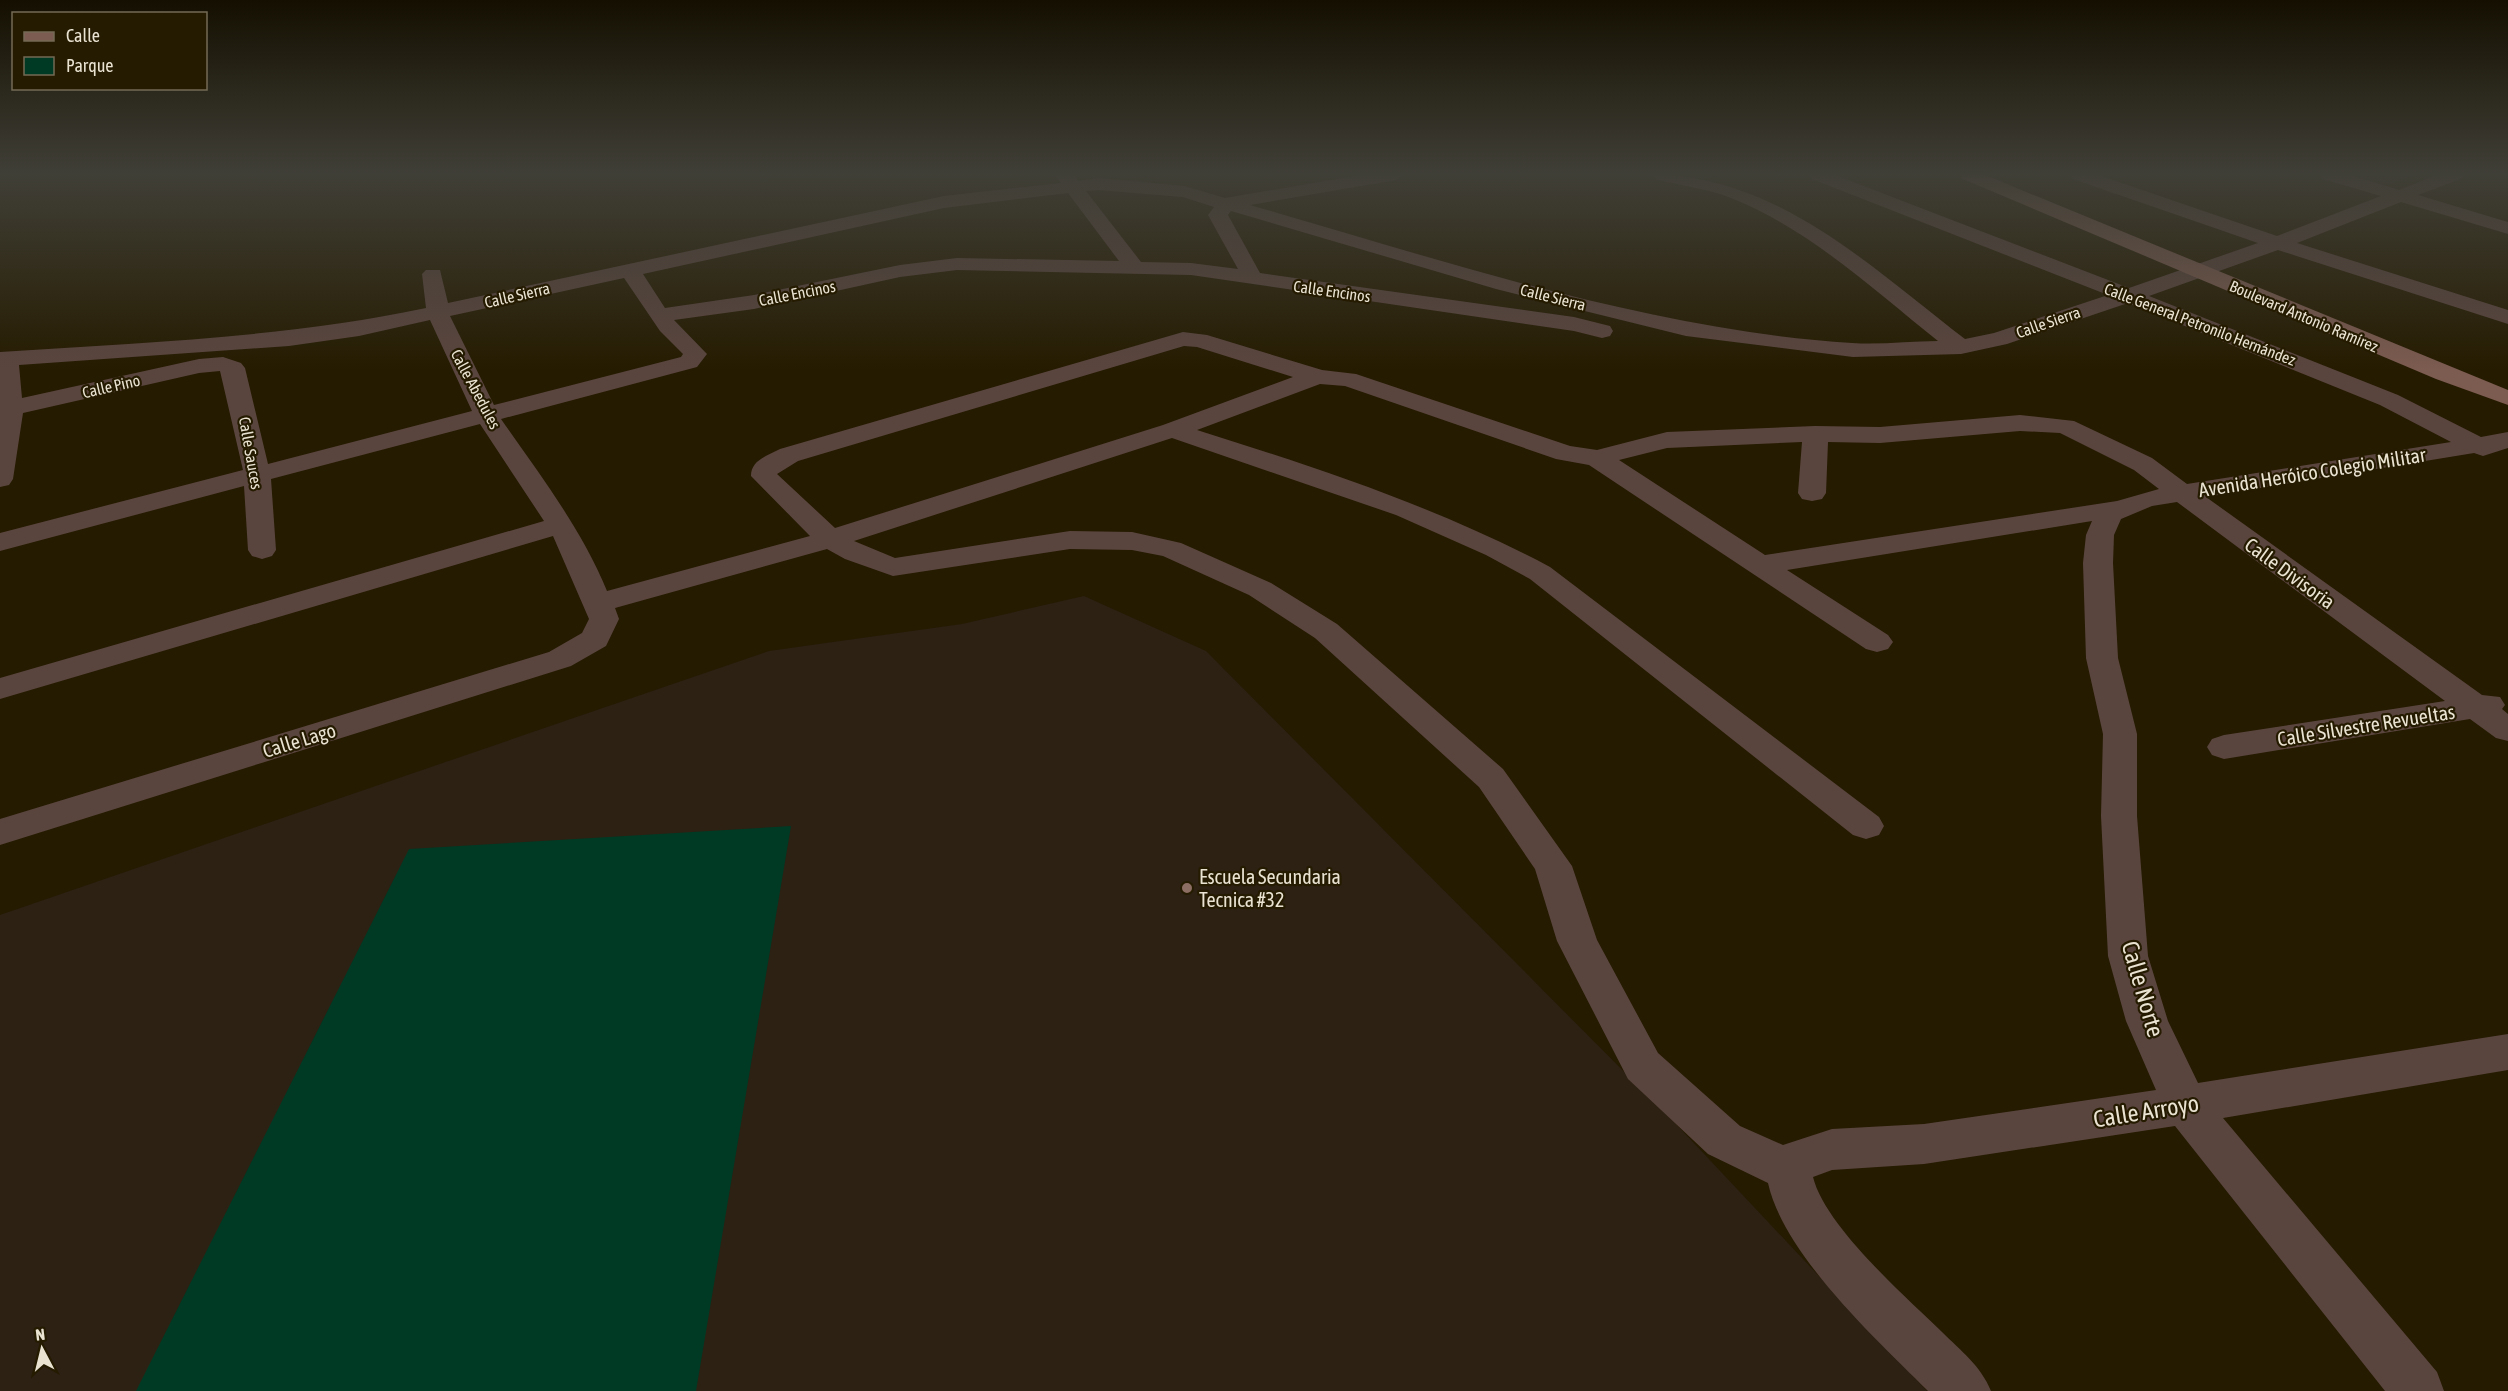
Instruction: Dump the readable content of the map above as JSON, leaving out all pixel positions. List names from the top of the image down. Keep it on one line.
{"streets":{"main road":["Boulevard Antonio Ramírez"],"street":["Calle Encinos","Calle Sierra","Calle General Petronilo Hernández","Calle Pino","Calle Abedules","Calle Sauces","Avenida Heróico Colegio Militar","Calle Divisoria","Calle Silvestre Revueltas","Calle Lago","Calle Norte","Calle Arroyo"]},"crossings":[["Calle Encinos","Calle Sierra"],["Calle Sierra","Boulevard Antonio Ramírez"],["Calle Sierra","Calle General Petronilo Hernández"],["Calle Sierra","Calle Abedules"],["Calle General Petronilo Hernández","Avenida Heróico Colegio Militar"],["Calle Pino","Calle Sauces"],["Calle Abedules","Calle Lago"],["Avenida Heróico Colegio Militar","Calle Divisoria"],["Avenida Heróico Colegio Militar","Calle Norte"],["Calle Divisoria","Calle Silvestre Revueltas"],["Calle Norte","Calle Arroyo"]],"places":["Escuela Secundaria Tecnica #32"],"legend":["Calle","Parque"],"north":"top"}
